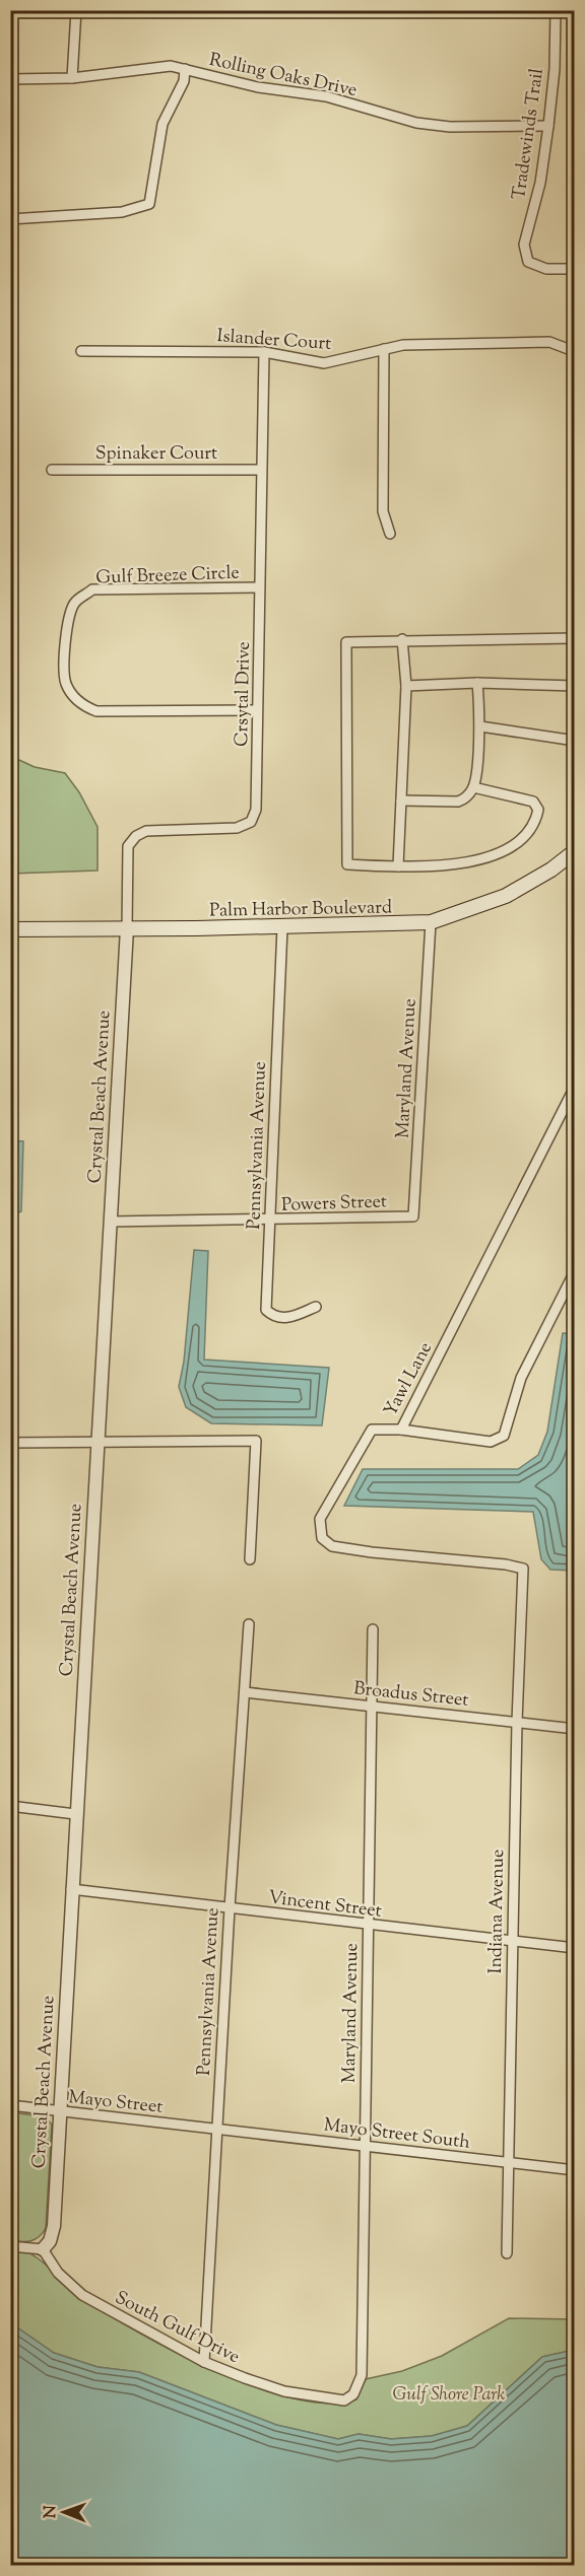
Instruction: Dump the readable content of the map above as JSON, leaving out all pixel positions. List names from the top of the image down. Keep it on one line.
{"streets":{"main road":["Palm Harbor Boulevard"],"street":["Rolling Oaks Drive","Tradewinds Trail","Islander Court","Spinaker Court","Gulf Breeze Circle","Crsytal Drive","Maryland Avenue","Crystal Beach Avenue","Pennsylvania Avenue","Powers Street","Yawl Lane","Broadus Street","Vincent Street","Indiana Avenue","Mayo Street","Mayo Street South","South Gulf Drive"]},"crossings":[["Rolling Oaks Drive","Tradewinds Trail"],["Islander Court","Crsytal Drive"],["Spinaker Court","Crsytal Drive"],["Gulf Breeze Circle","Crsytal Drive"],["Crsytal Drive","Palm Harbor Boulevard"],["Crsytal Drive","Crystal Beach Avenue"],["Palm Harbor Boulevard","Maryland Avenue"],["Palm Harbor Boulevard","Crystal Beach Avenue"],["Palm Harbor Boulevard","Pennsylvania Avenue"],["Maryland Avenue","Powers Street"],["Maryland Avenue","Broadus Street"],["Maryland Avenue","Vincent Street"],["Maryland Avenue","Mayo Street South"],["Maryland Avenue","South Gulf Drive"],["Crystal Beach Avenue","Powers Street"],["Crystal Beach Avenue","Vincent Street"],["Crystal Beach Avenue","Mayo Street"],["Crystal Beach Avenue","South Gulf Drive"],["Pennsylvania Avenue","Powers Street"],["Pennsylvania Avenue","Broadus Street"],["Pennsylvania Avenue","Vincent Street"],["Pennsylvania Avenue","Mayo Street"],["Pennsylvania Avenue","Mayo Street South"],["Pennsylvania Avenue","South Gulf Drive"],["Yawl Lane","Indiana Avenue"],["Broadus Street","Indiana Avenue"],["Vincent Street","Indiana Avenue"],["Indiana Avenue","Mayo Street South"],["Mayo Street","Mayo Street South"]],"parks":["Gulf Shore Park"],"north":"left"}
